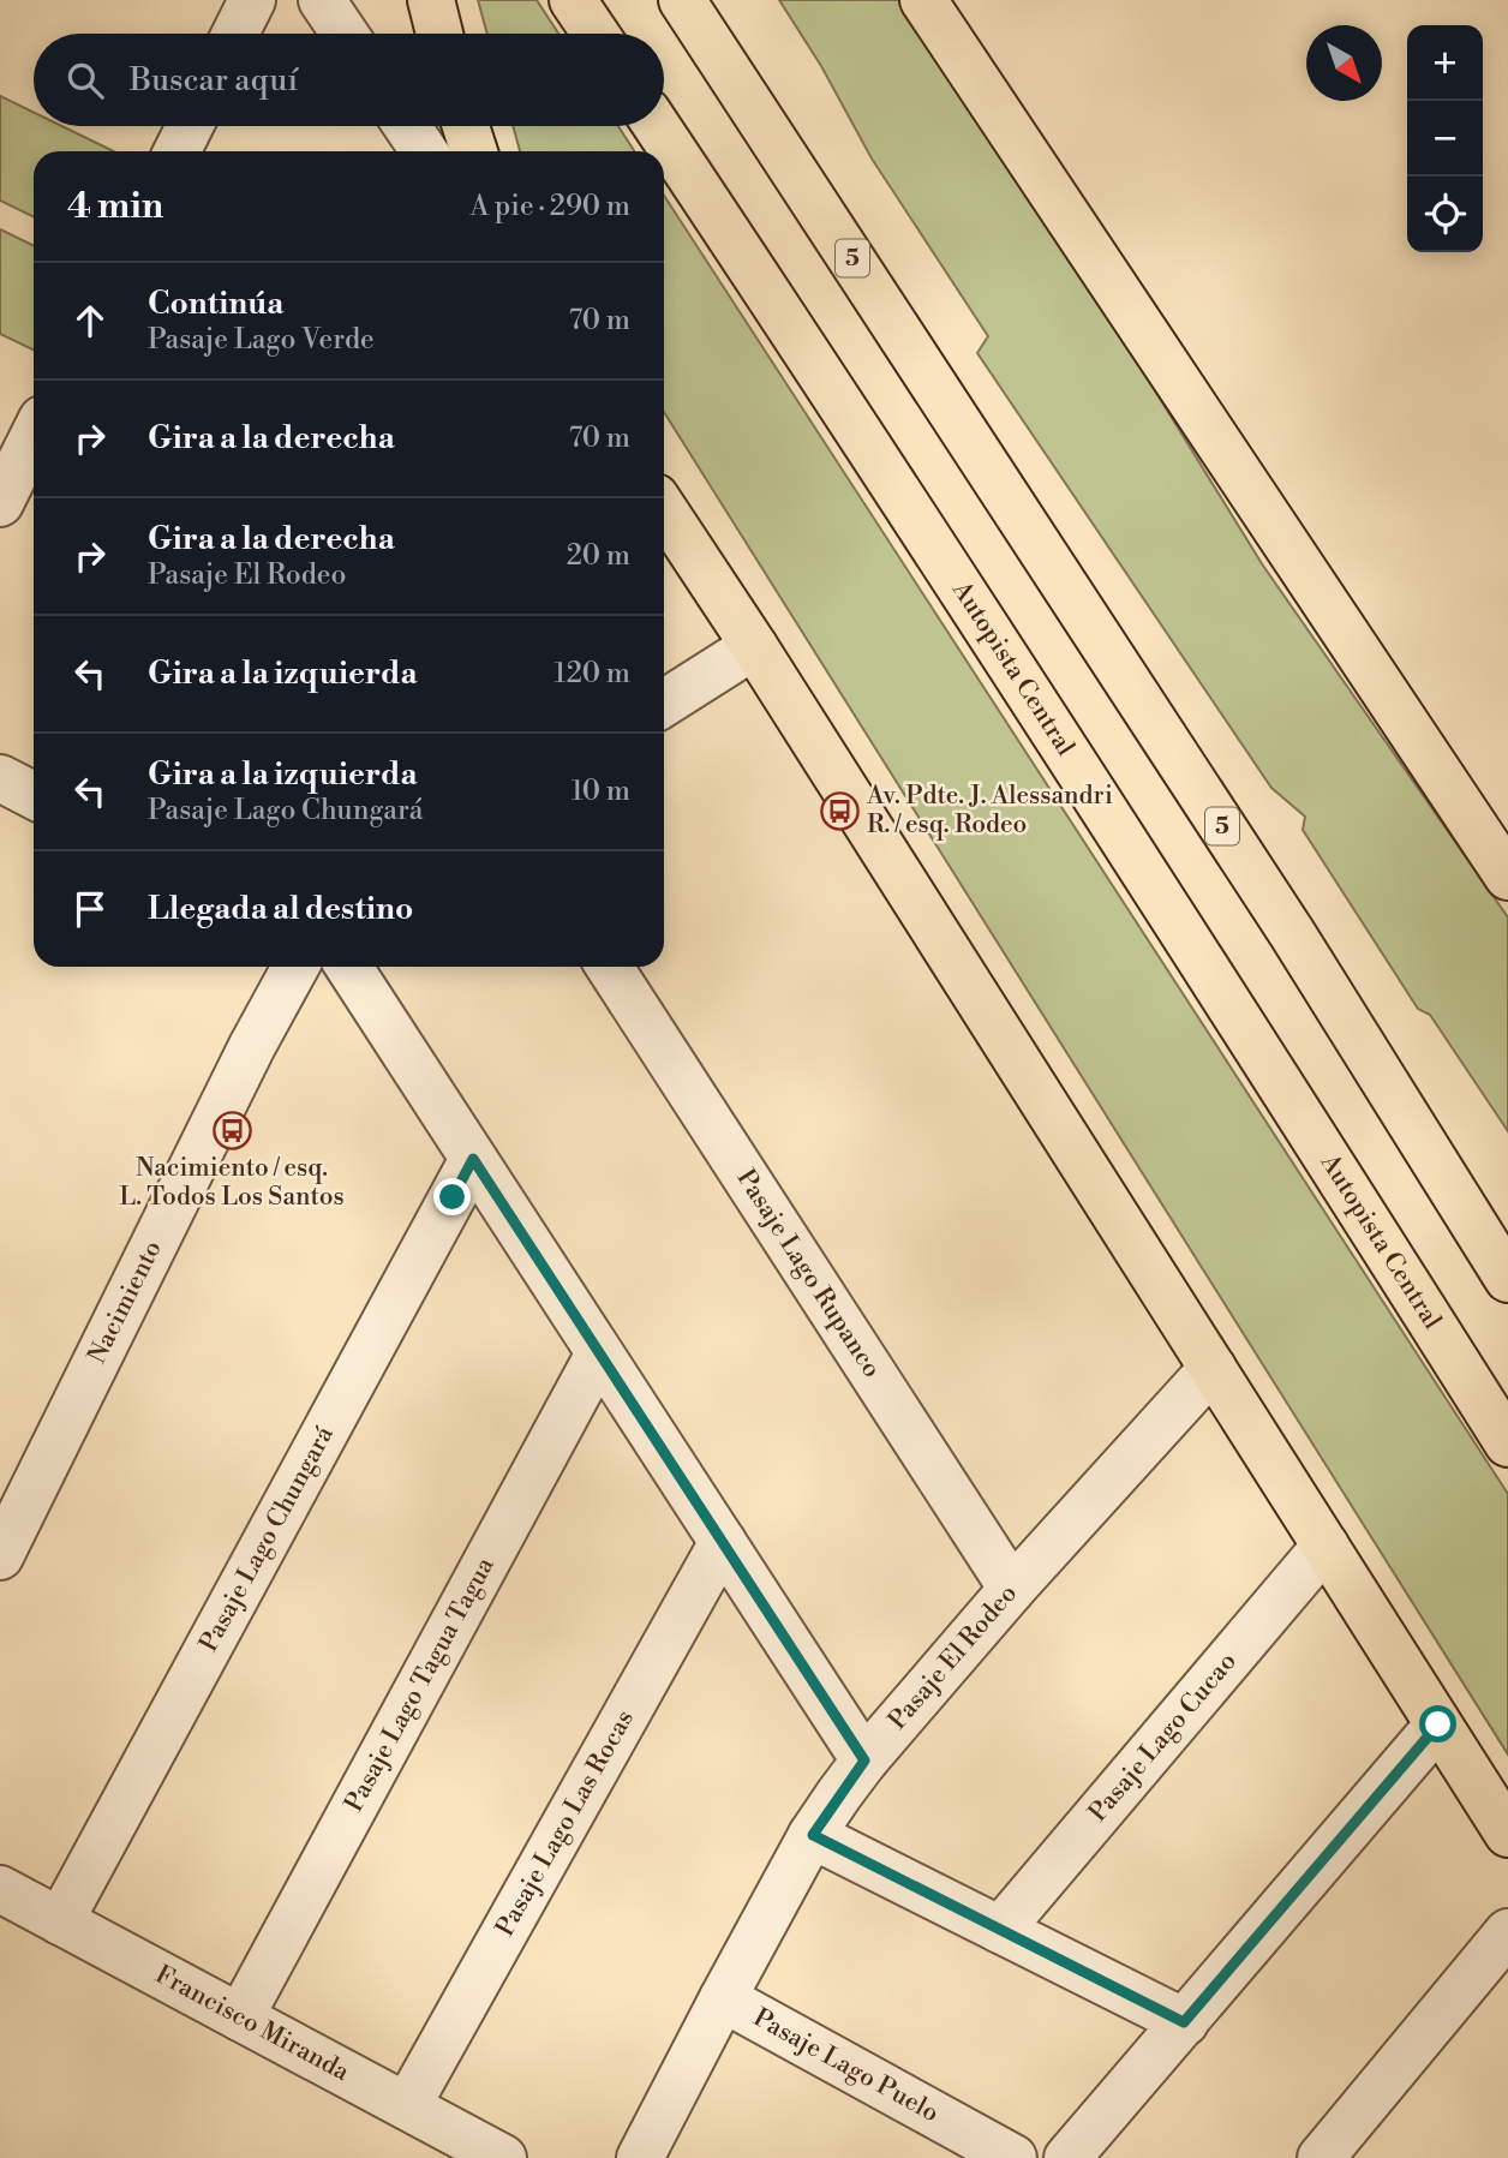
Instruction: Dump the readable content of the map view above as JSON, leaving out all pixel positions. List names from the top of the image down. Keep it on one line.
{"streets":{"main road":["5","Autopista Central"],"street":["Pasaje Lago Rupanco","Nacimiento","Pasaje Lago Chungará","Pasaje El Rodeo","Pasaje Lago Tagua Tagua","Pasaje Lago Cucao","Pasaje Lago Las Rocas","Francisco Miranda","Pasaje Lago Puelo"]},"crossings":[["Pasaje Lago Rupanco","Pasaje El Rodeo"],["Pasaje Lago Chungará","Francisco Miranda"],["Pasaje El Rodeo","Pasaje Lago Puelo"],["Pasaje Lago Tagua Tagua","Francisco Miranda"],["Pasaje Lago Las Rocas","Francisco Miranda"]],"places":{"bus stop":["Av. Pdte. J. Alessandri R. / esq. Rodeo","Nacimiento / esq. L. Todos Los Santos"]},"north":"bottom right","page":{"map_buttons":["+","−"],"search":"Buscar aquí","heading":["4 min","A pie · 290 m"],"list":[["Continúa","Pasaje Lago Verde","70 m"],["Gira a la derecha","70 m"],["Gira a la derecha","Pasaje El Rodeo","20 m"],["Gira a la izquierda","120 m"],["Gira a la izquierda","Pasaje Lago Chungará","10 m"],"Llegada al destino"]}}
